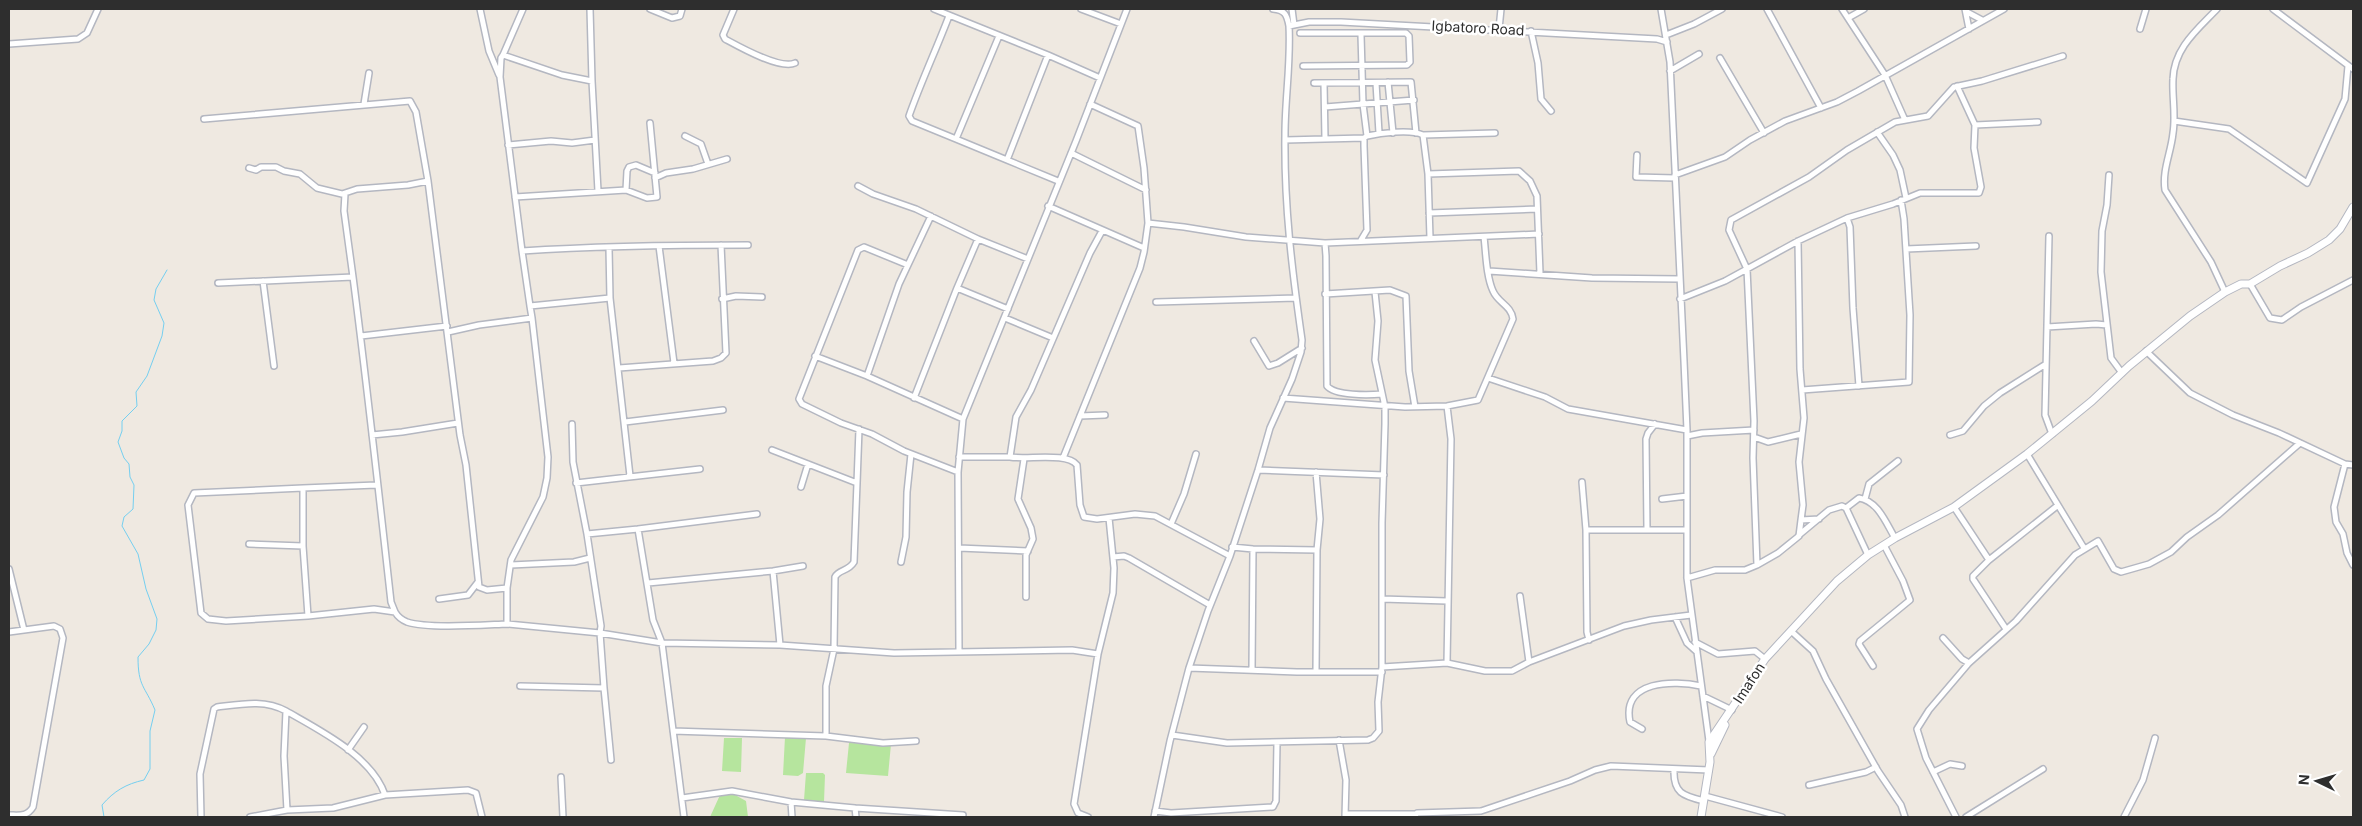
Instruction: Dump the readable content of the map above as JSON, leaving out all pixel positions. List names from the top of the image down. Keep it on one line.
{"streets":{"street":["Igbatoro Road","Imafon"]},"north":"left"}
